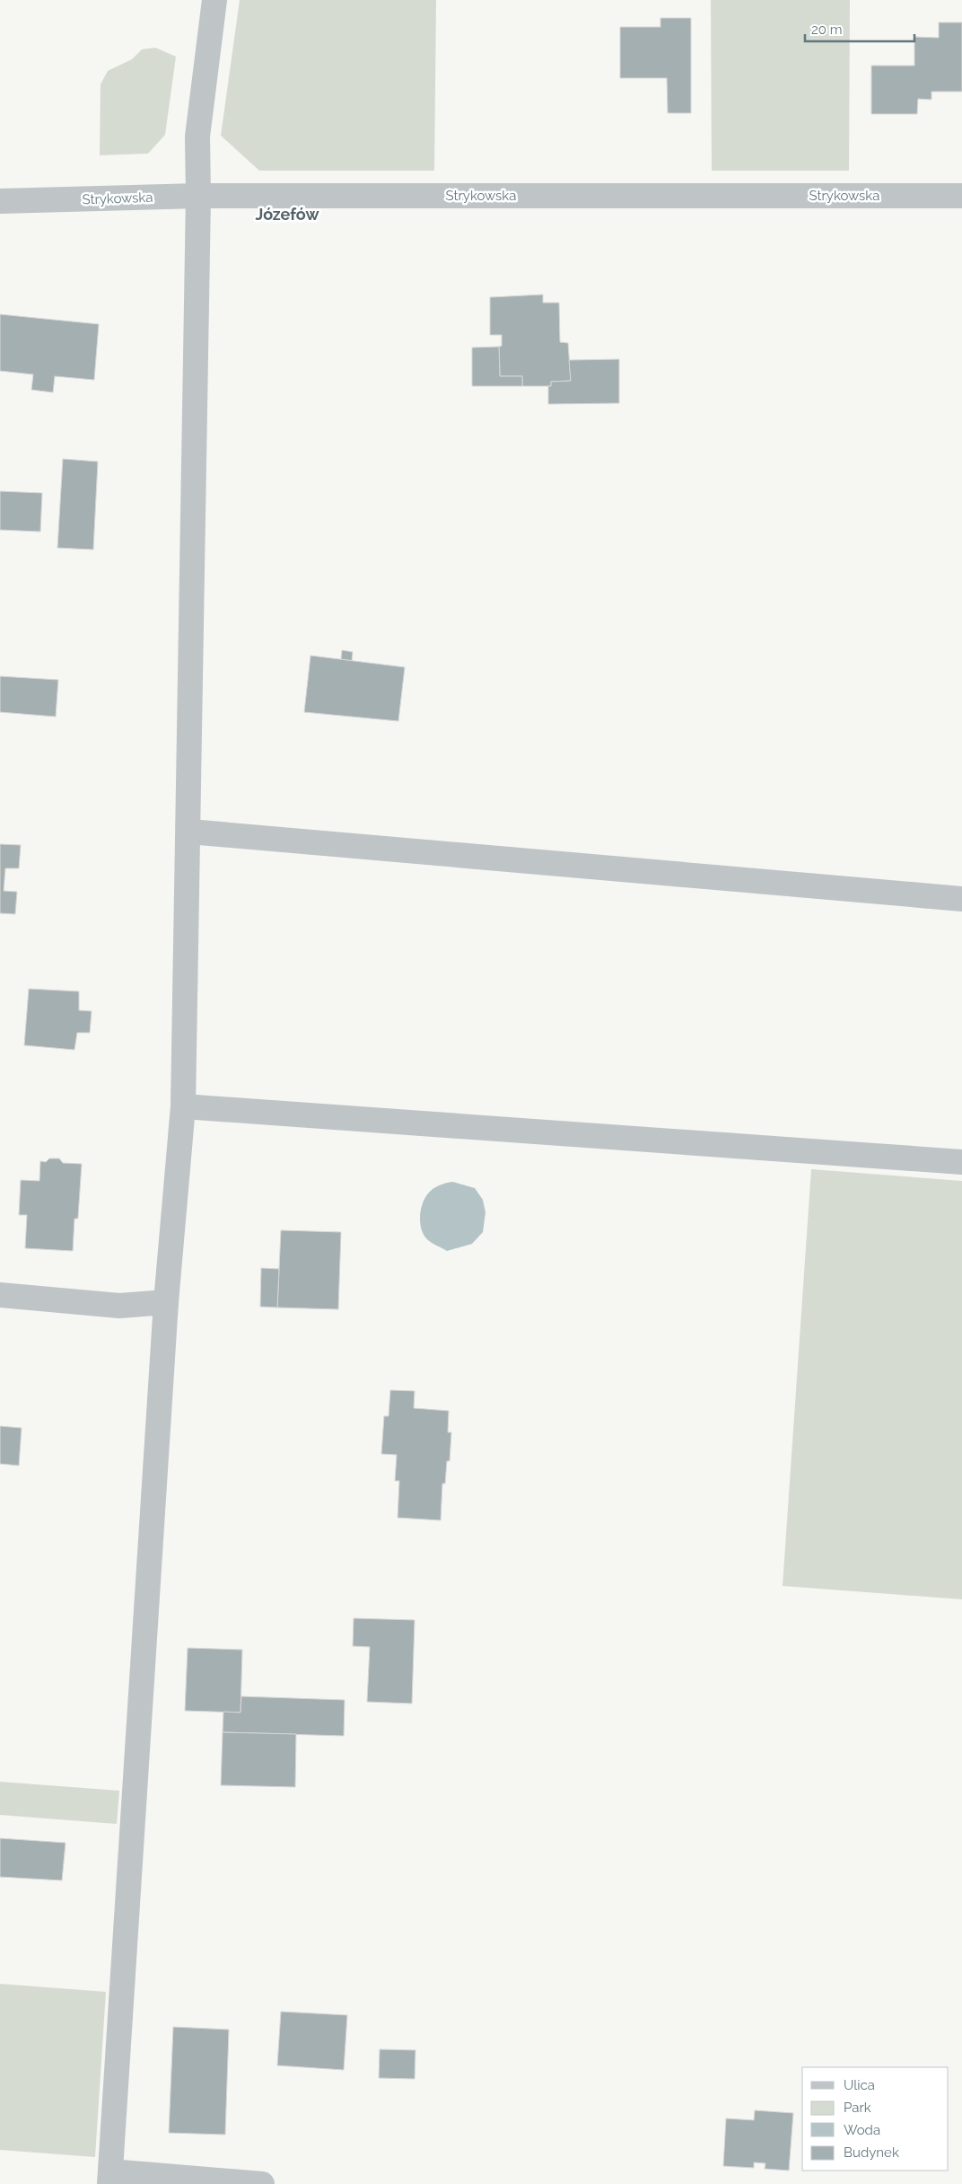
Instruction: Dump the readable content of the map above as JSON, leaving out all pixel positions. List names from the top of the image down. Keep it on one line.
{"streets":{"street":["Strykowska"]},"districts":["Józefów"],"legend":["Ulica","Park","Woda","Budynek"],"scale_bar":"20 m"}
